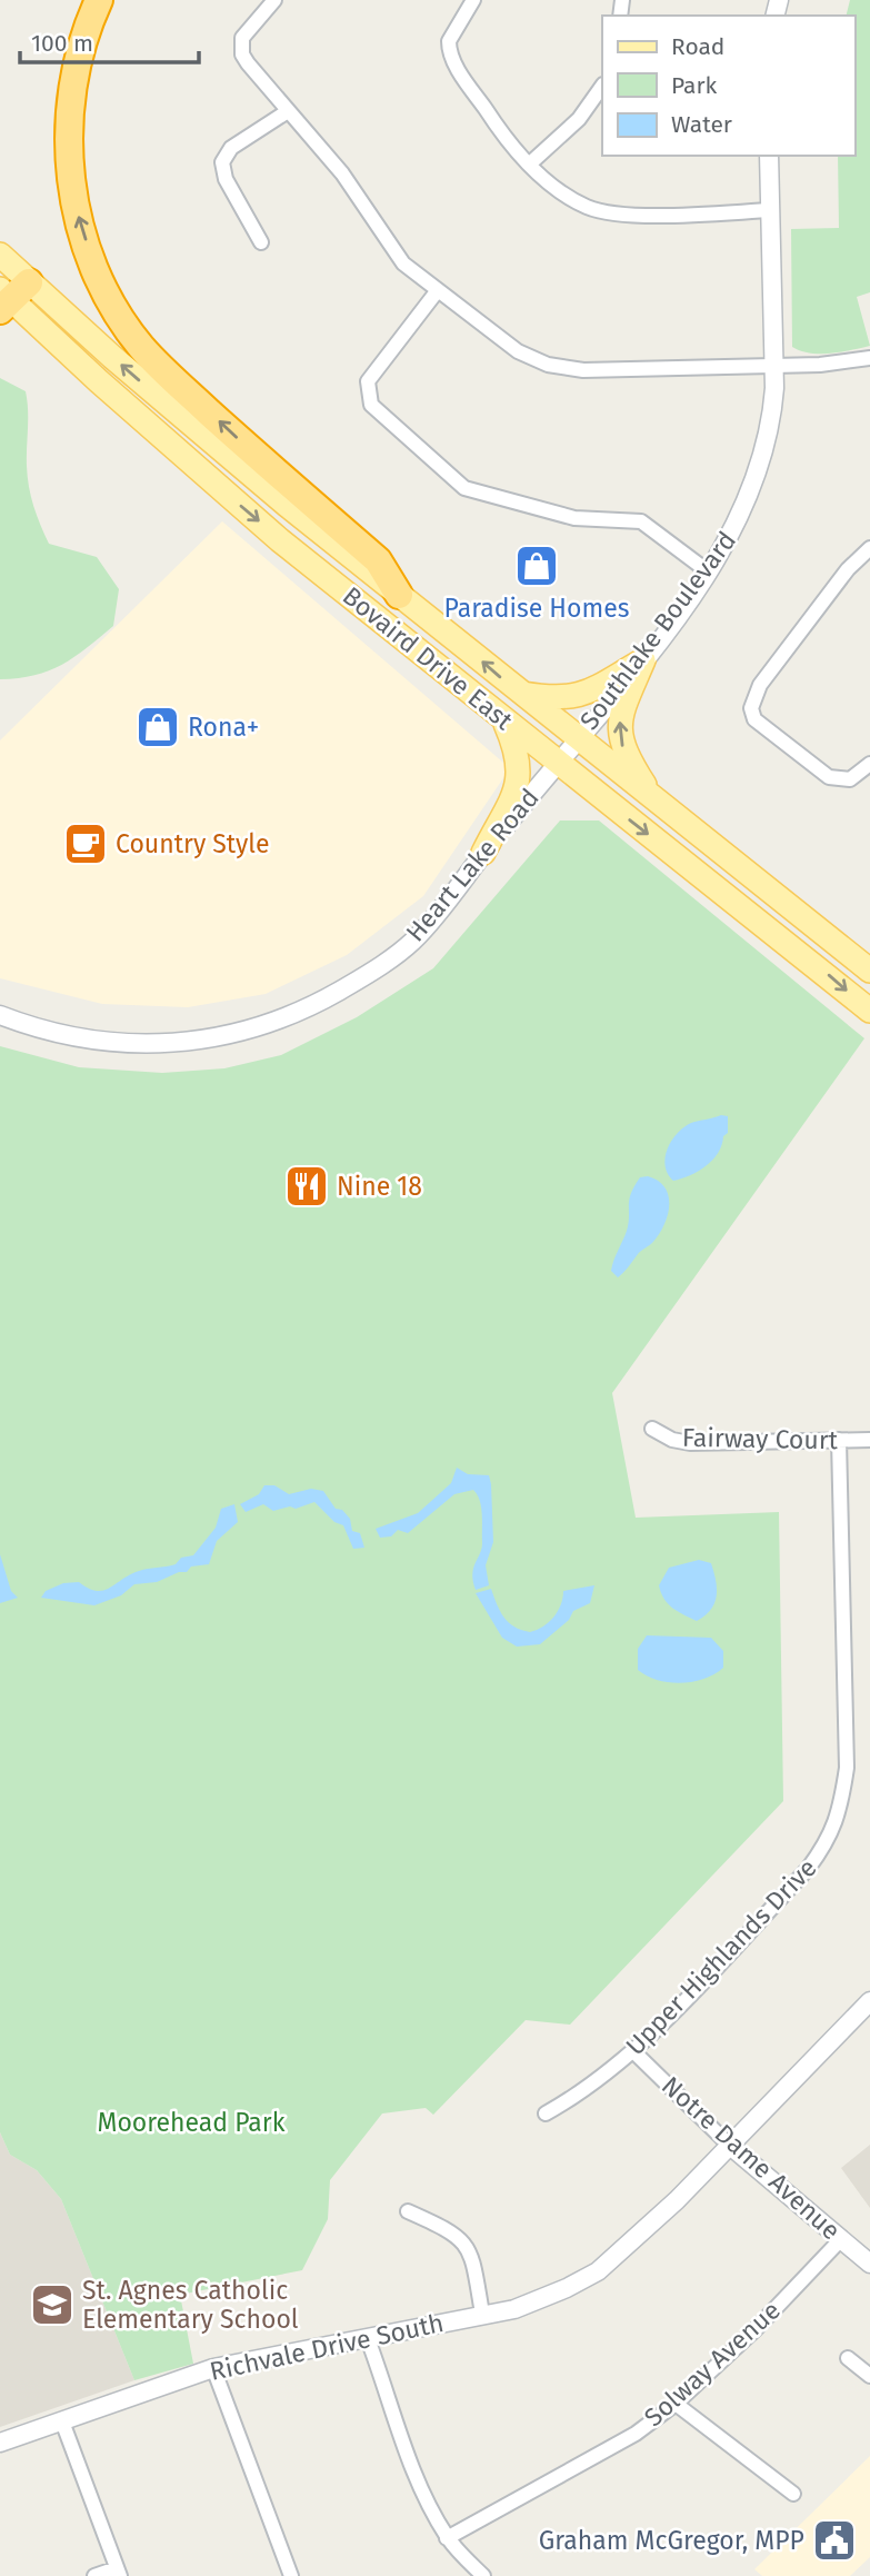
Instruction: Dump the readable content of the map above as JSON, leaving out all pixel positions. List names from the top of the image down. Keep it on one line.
{"streets":{"main road":["Bovaird Drive East"],"street":["Southlake Boulevard","Heart Lake Road","Fairway Court","Upper Highlands Drive","Notre Dame Avenue","Richvale Drive South","Solway Avenue"]},"crossings":[["Southlake Boulevard","Bovaird Drive East"],["Southlake Boulevard","Heart Lake Road"],["Bovaird Drive East","Heart Lake Road"],["Fairway Court","Upper Highlands Drive"],["Upper Highlands Drive","Notre Dame Avenue"],["Notre Dame Avenue","Richvale Drive South"],["Notre Dame Avenue","Solway Avenue"]],"parks":["Moorehead Park"],"places":{"shop":["Paradise Homes","Rona+"],"cafe":["Country Style"],"restaurant":["Nine 18"],"school or university":["St. Agnes Catholic Elementary School"],"public building":["Graham McGregor, MPP"]},"legend":["Road","Park","Water"],"scale_bar":"100 m"}
